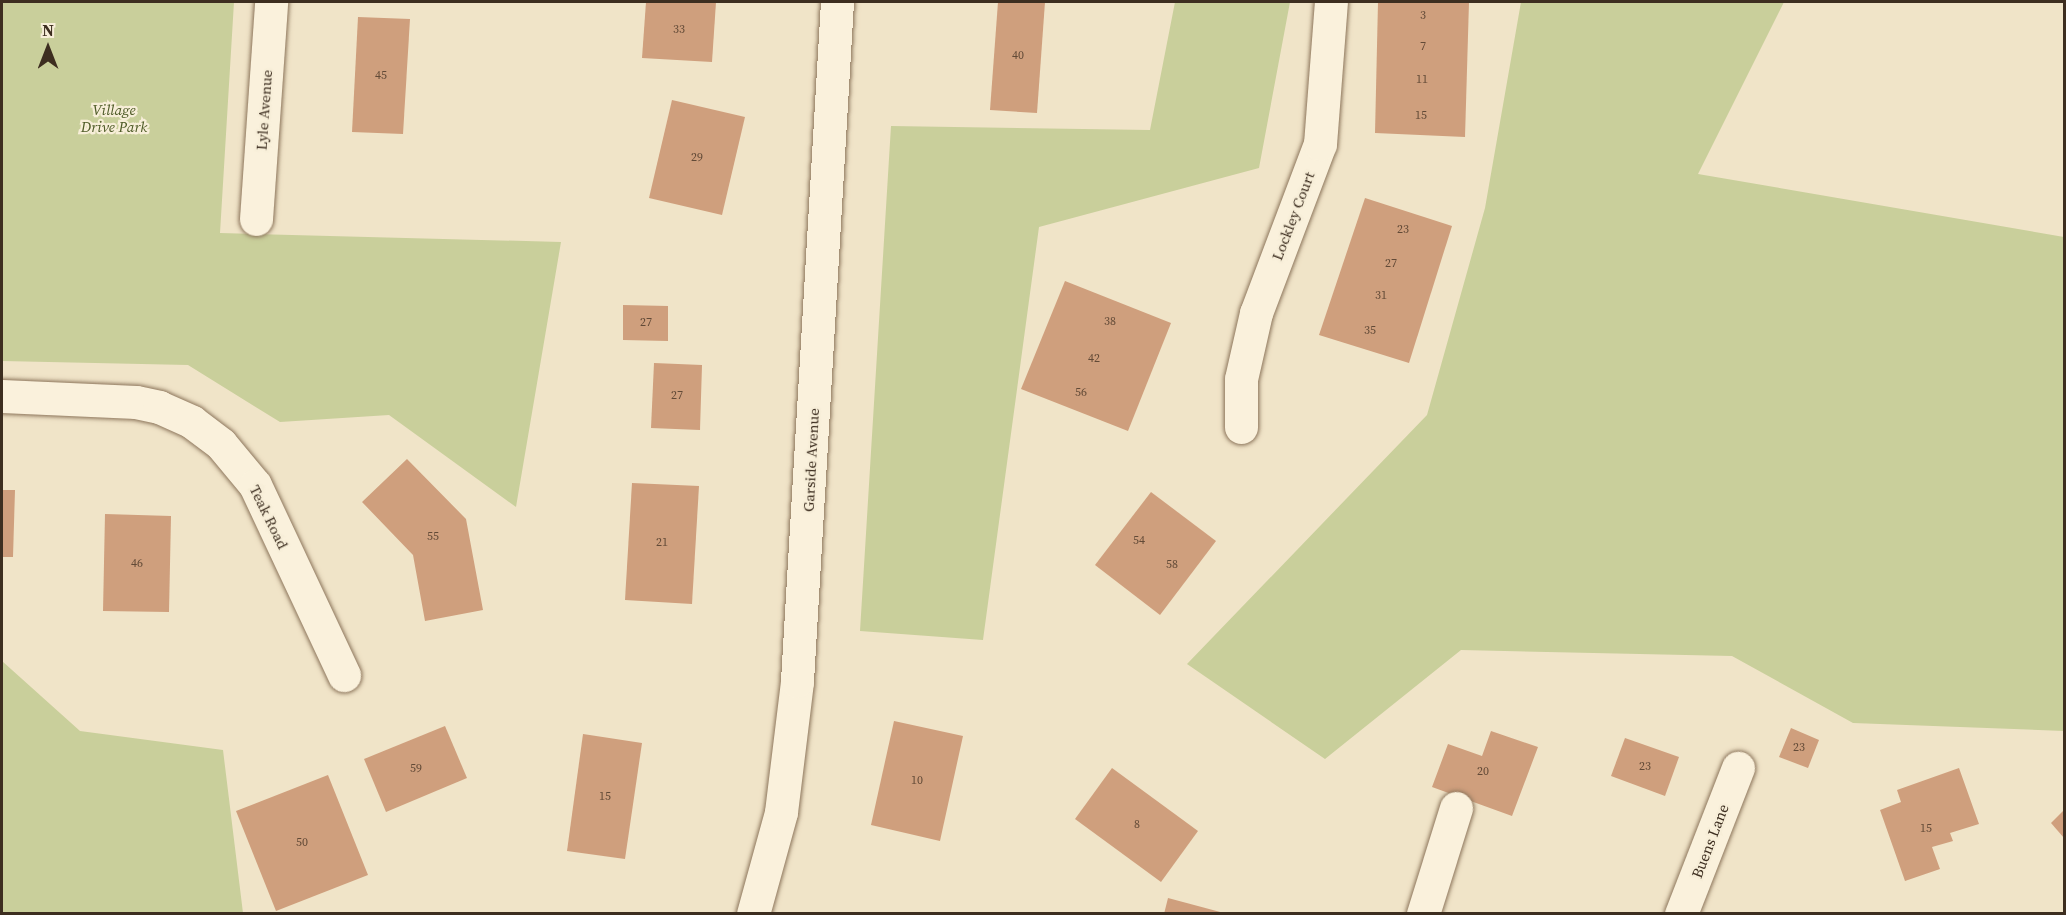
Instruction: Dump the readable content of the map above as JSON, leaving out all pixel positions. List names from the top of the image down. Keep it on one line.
{"streets":{"street":["Lyle Avenue","Lockley Court","Garside Avenue","Teak Road","Buens Lane"]},"parks":["Village Drive Park"],"house_numbers":["3","33","7","40","45","11","15","29","23","27","31","38","27","35","42","56","27","55","54","21","46","58","23","23","59","20","10","15","8","15","50"],"north":"top"}
